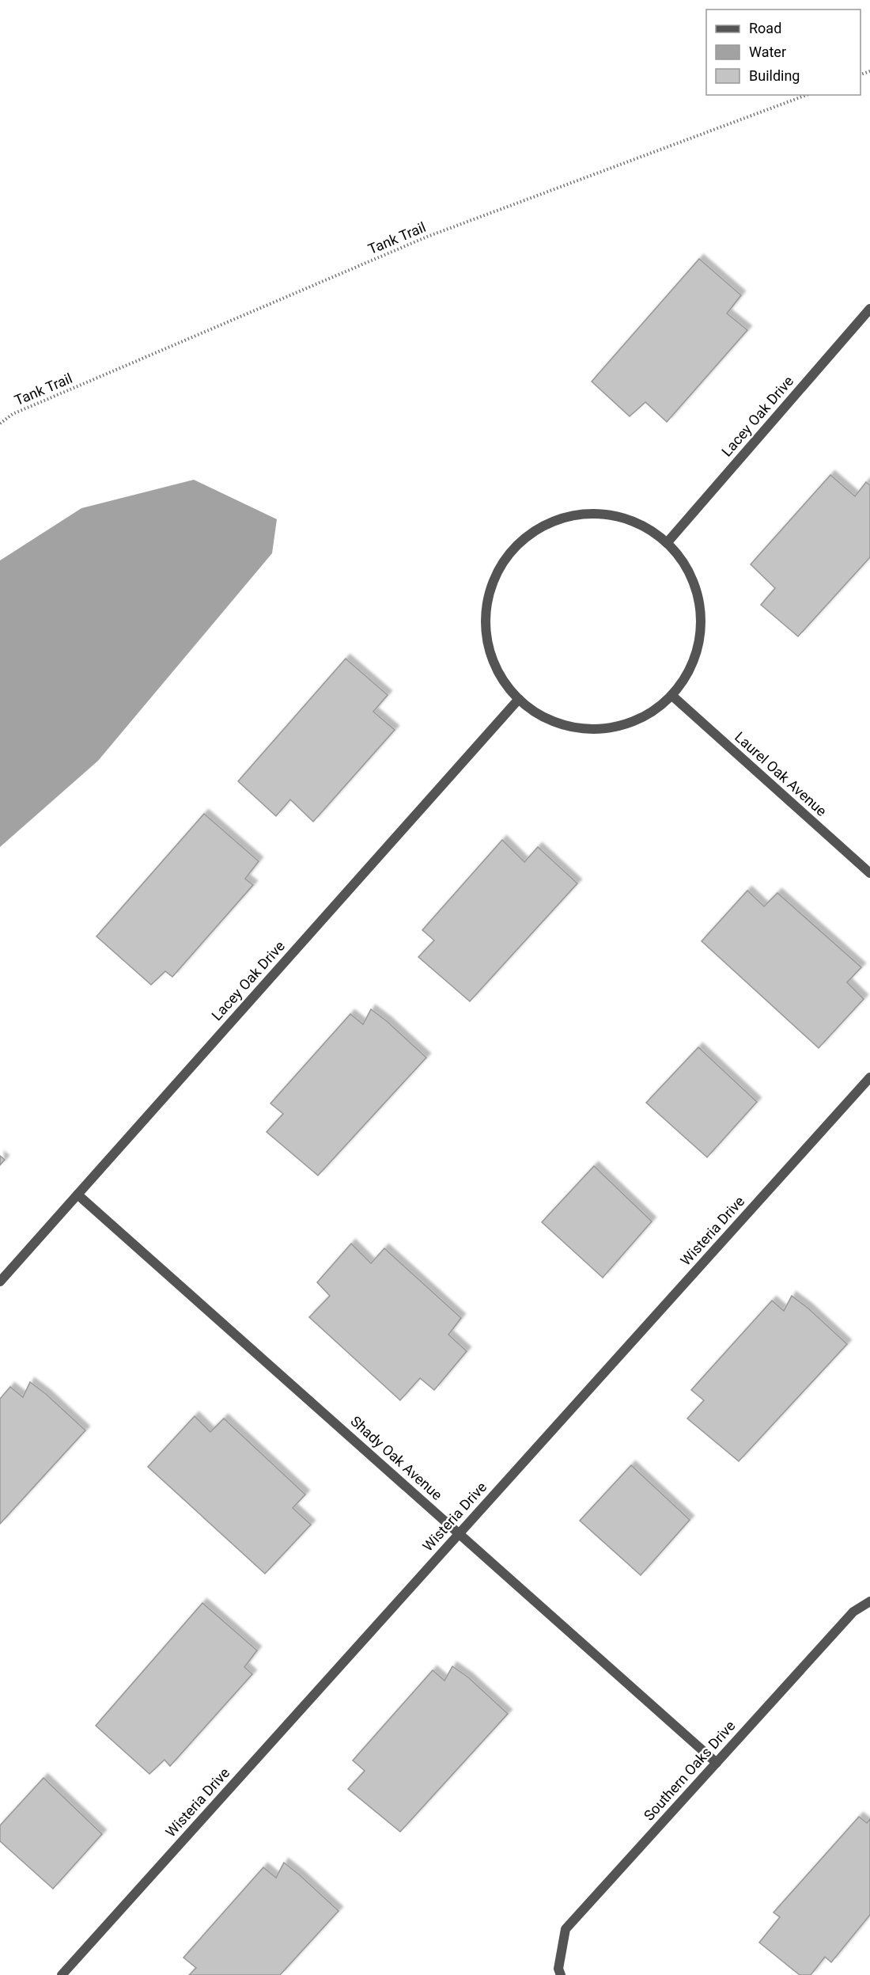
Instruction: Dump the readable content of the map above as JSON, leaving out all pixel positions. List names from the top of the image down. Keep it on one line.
{"streets":{"street":["Lacey Oak Drive","Laurel Oak Avenue","Wisteria Drive","Shady Oak Avenue","Southern Oaks Drive"],"path":["Tank Trail"]},"crossings":[["Lacey Oak Drive","Shady Oak Avenue"],["Wisteria Drive","Shady Oak Avenue"],["Shady Oak Avenue","Southern Oaks Drive"]],"legend":["Road","Water","Building"]}
